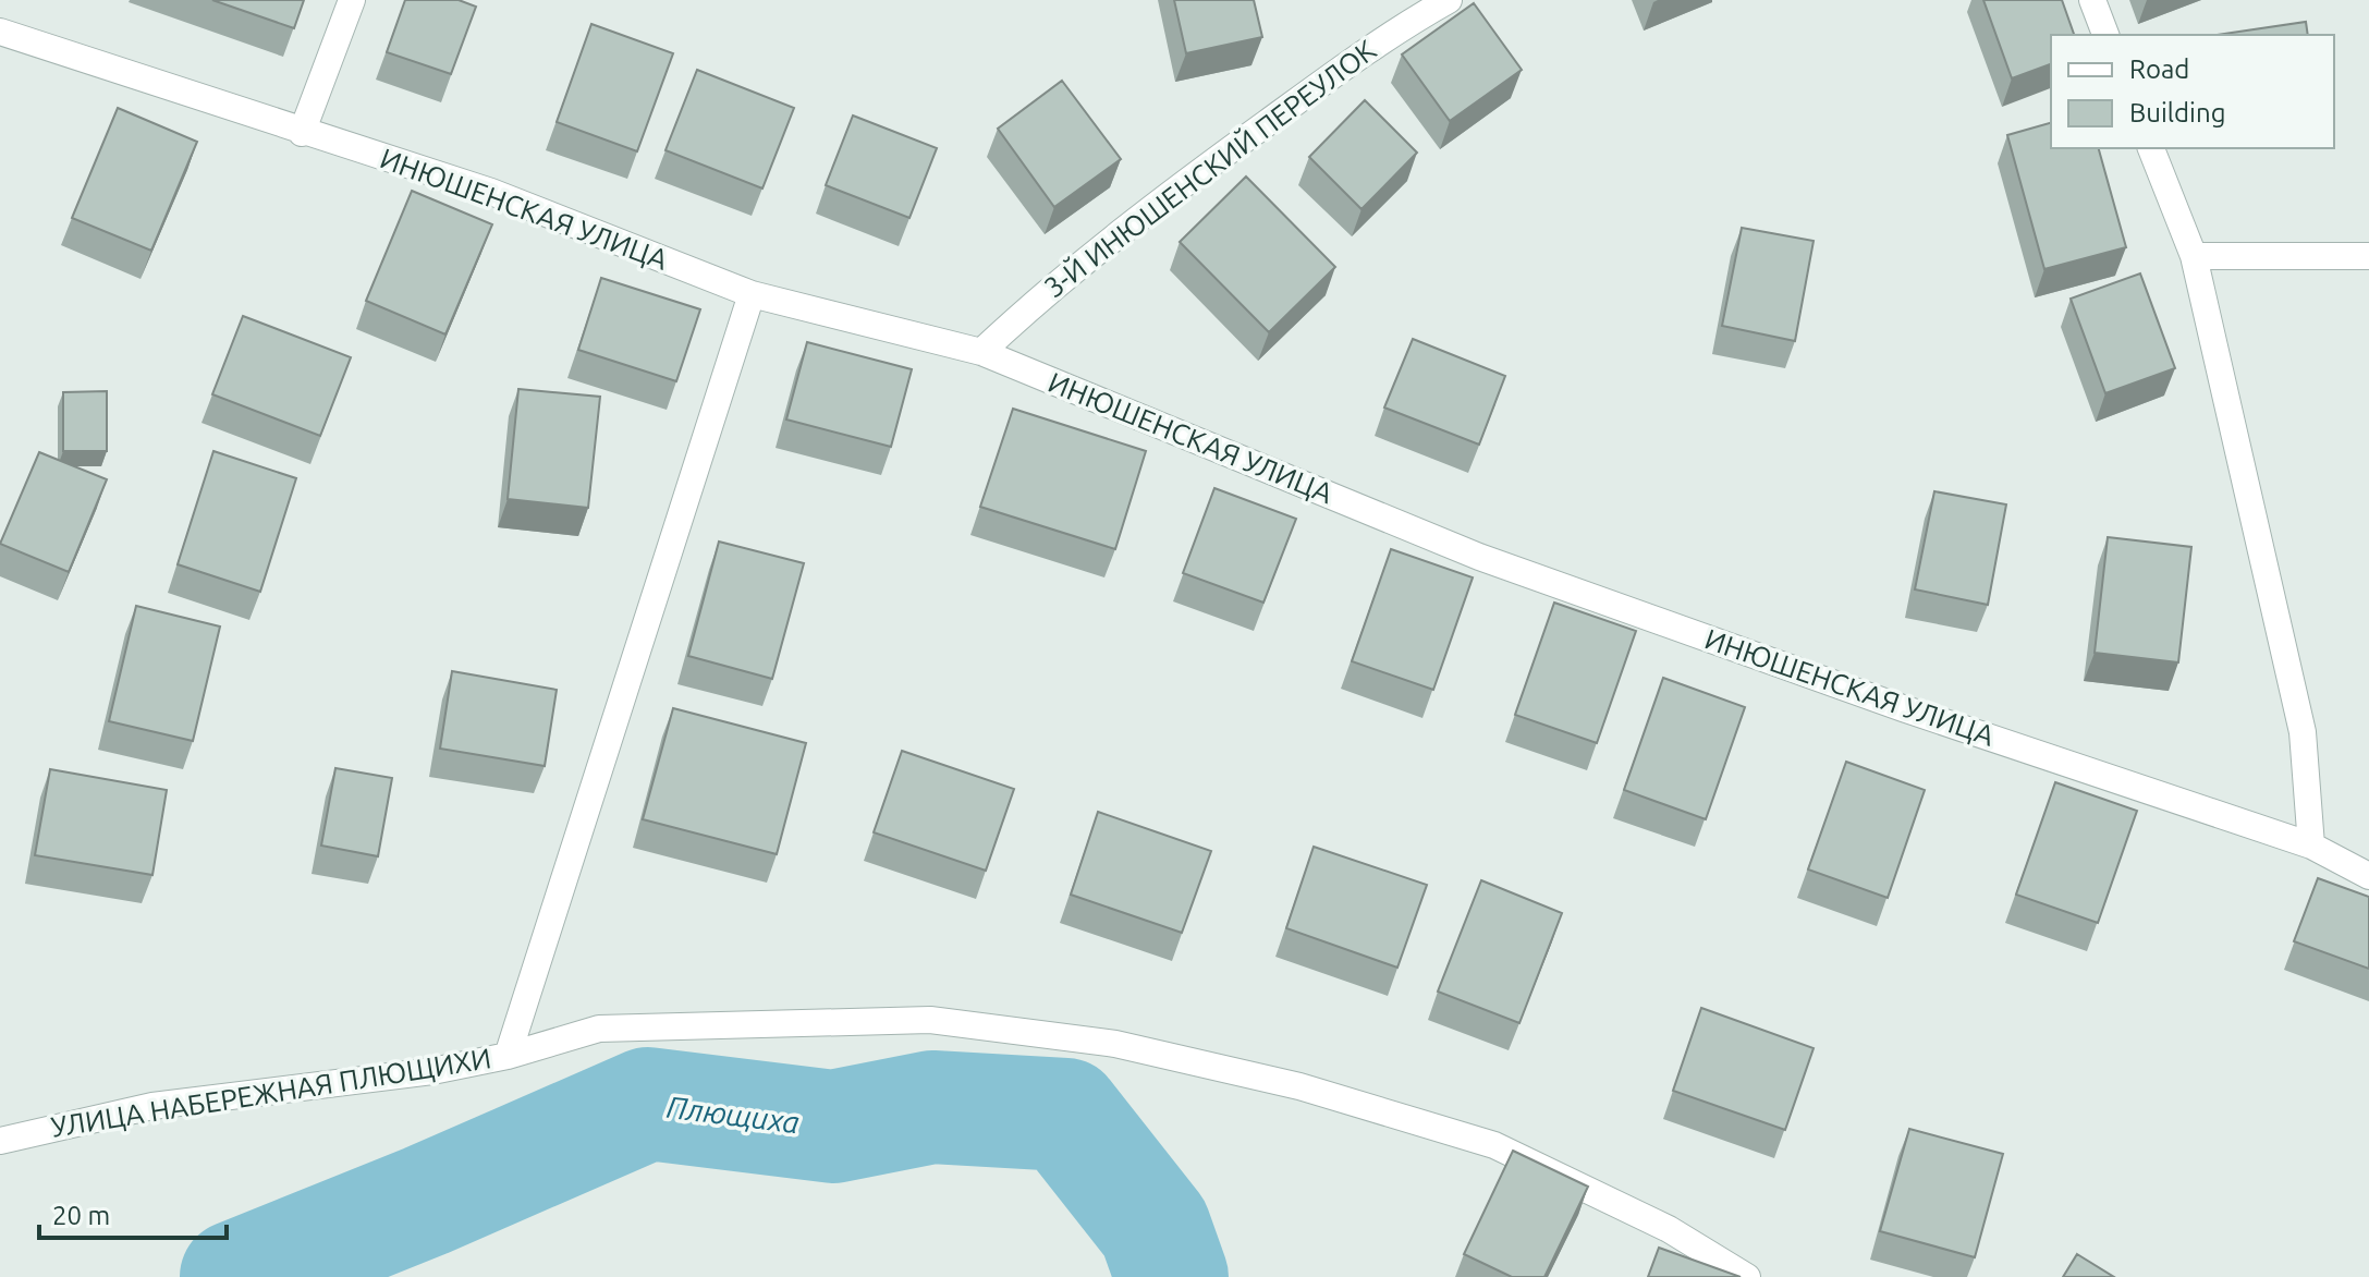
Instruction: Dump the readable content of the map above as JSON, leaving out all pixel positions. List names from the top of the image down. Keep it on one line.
{"streets":{"street":["3-Й ИНЮШЕНСКИЙ ПЕРЕУЛОК","ИНЮШЕНСКАЯ УЛИЦА","УЛИЦА НАБЕРЕЖНАЯ ПЛЮЩИХИ"]},"crossings":[["3-Й ИНЮШЕНСКИЙ ПЕРЕУЛОК","ИНЮШЕНСКАЯ УЛИЦА"]],"water":["Плющиха"],"legend":["Road","Building"],"scale_bar":"20 m"}
